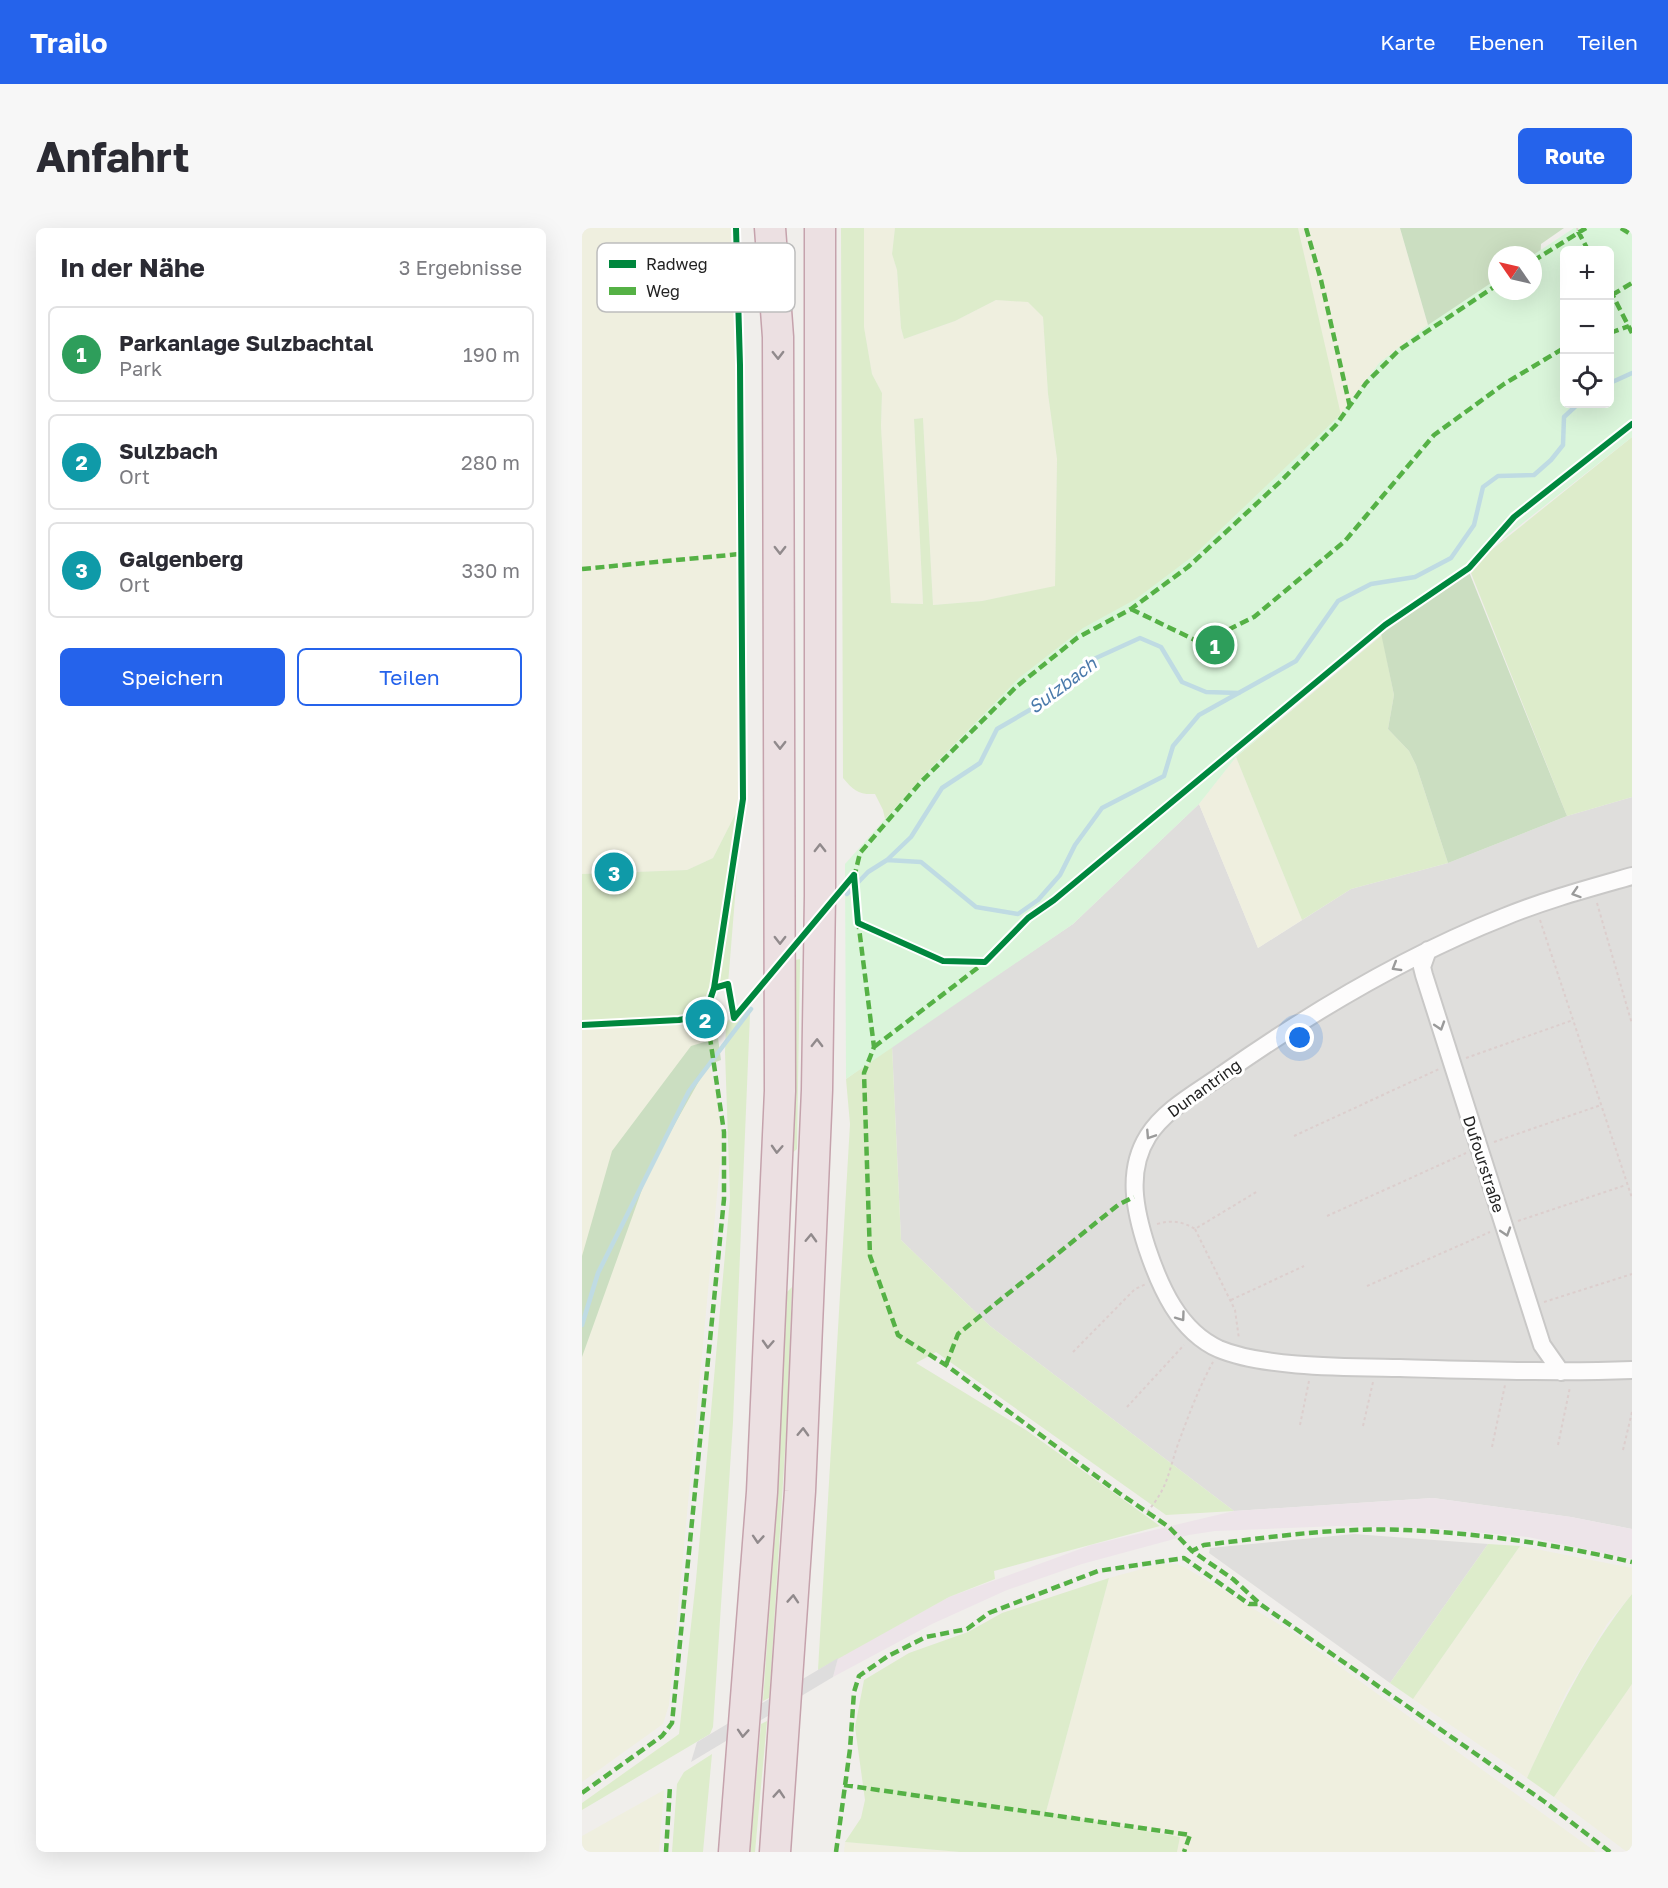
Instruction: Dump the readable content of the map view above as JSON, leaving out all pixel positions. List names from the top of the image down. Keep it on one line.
{"streets":{"street":["Dunantring","Dufourstraße"]},"crossings":[["Dunantring","Dufourstraße"]],"one_way":["Dunantring","Dufourstraße"],"water":["Sulzbach"],"legend":["Radweg","Weg"],"north":"top left","page":{"header":"Trailo","nav":["Karte","Ebenen","Teilen"],"buttons":["Route",["Speichern","Teilen"]],"title":"Anfahrt","heading":["In der Nähe","3 Ergebnisse"],"map_buttons":["+","−"],"list":[{"mark":"1","name":"Parkanlage Sulzbachtal","note":"Park","value":"190 m"},{"mark":"2","name":"Sulzbach","note":"Ort","value":"280 m"},{"mark":"3","name":"Galgenberg","note":"Ort","value":"330 m"}],"pins":["1","3","2"]}}
